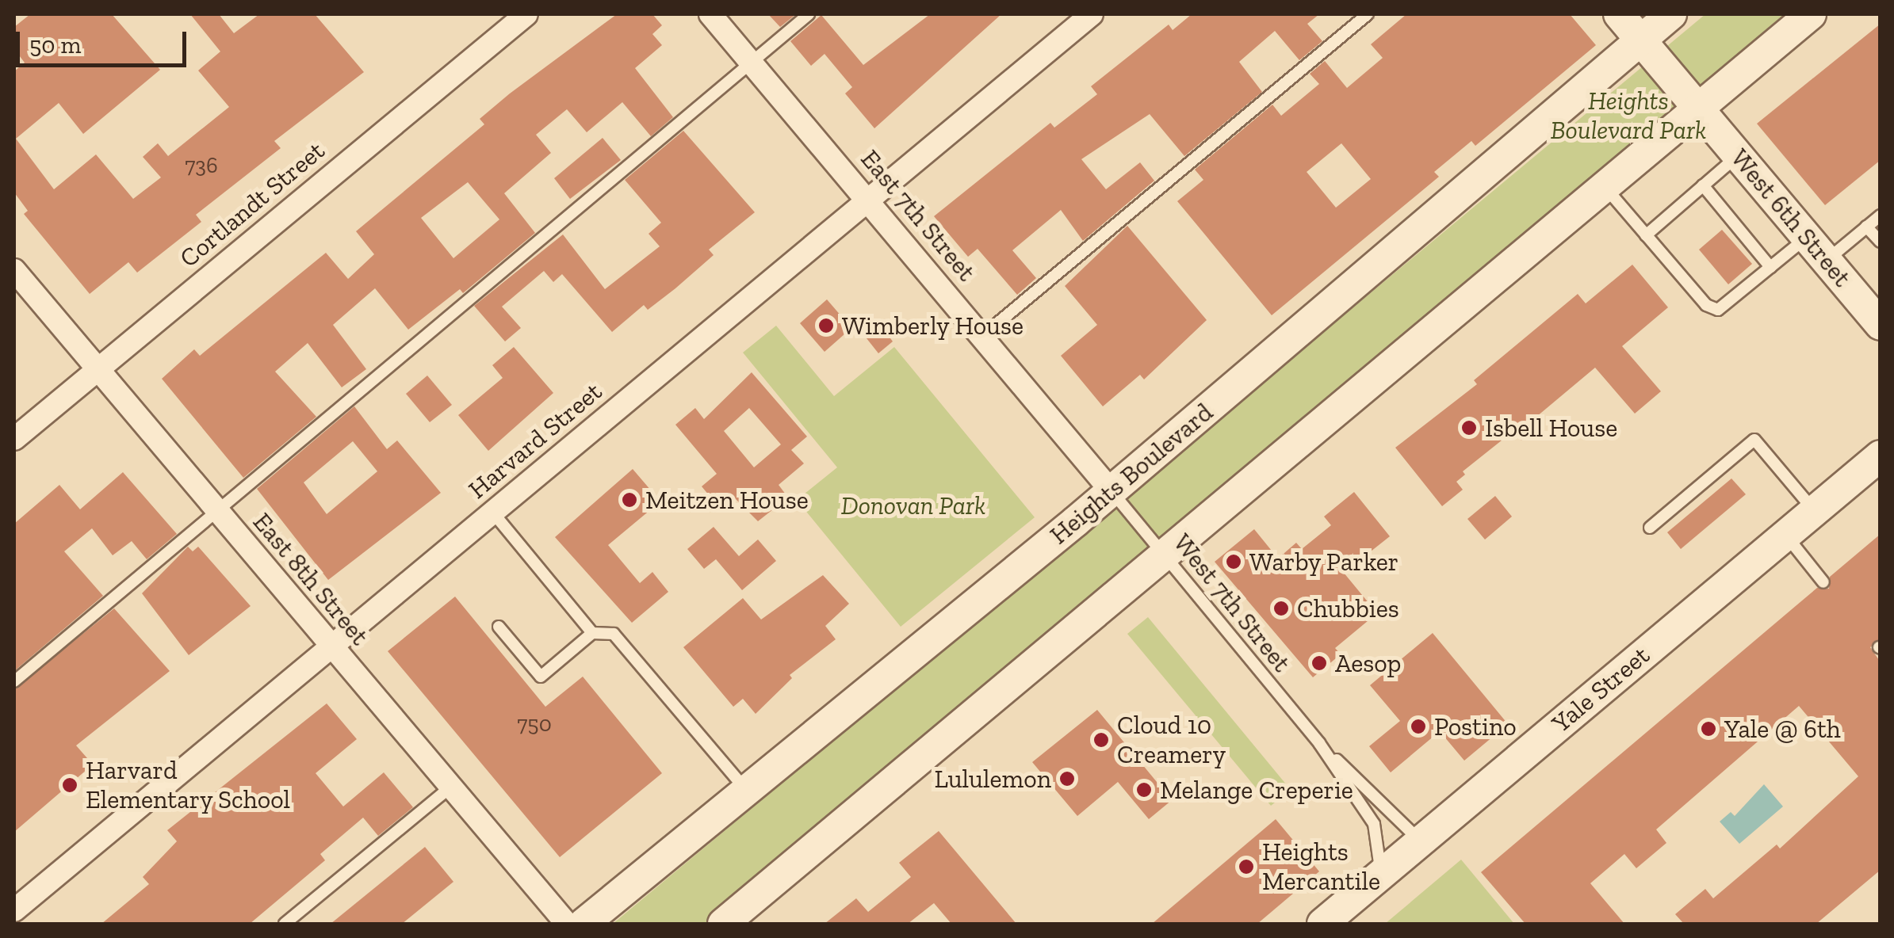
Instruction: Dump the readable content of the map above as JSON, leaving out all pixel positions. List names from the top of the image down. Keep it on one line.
{"streets":{"main road":["West 6th Street","Heights Boulevard","Yale Street"],"street":["Cortlandt Street","East 7th Street","Harvard Street","East 8th Street"],"lane":["West 7th Street"]},"crossings":[["Cortlandt Street","East 8th Street"],["East 7th Street","Harvard Street"],["East 7th Street","Heights Boulevard"],["East 7th Street","West 7th Street"],["West 6th Street","Heights Boulevard"],["Harvard Street","East 8th Street"],["Heights Boulevard","West 7th Street"],["West 7th Street","Yale Street"]],"parks":["Heights Boulevard Park","Donovan Park"],"places":["Wimberly House","Isbell House","Meitzen House","Warby Parker","Chubbies","Aesop","Postino","Yale @ 6th","Cloud 10 Creamery","Lululemon","Harvard Elementary School","Melange Creperie","Heights Mercantile"],"house_numbers":["736","750"],"scale_bar":"50 m"}
